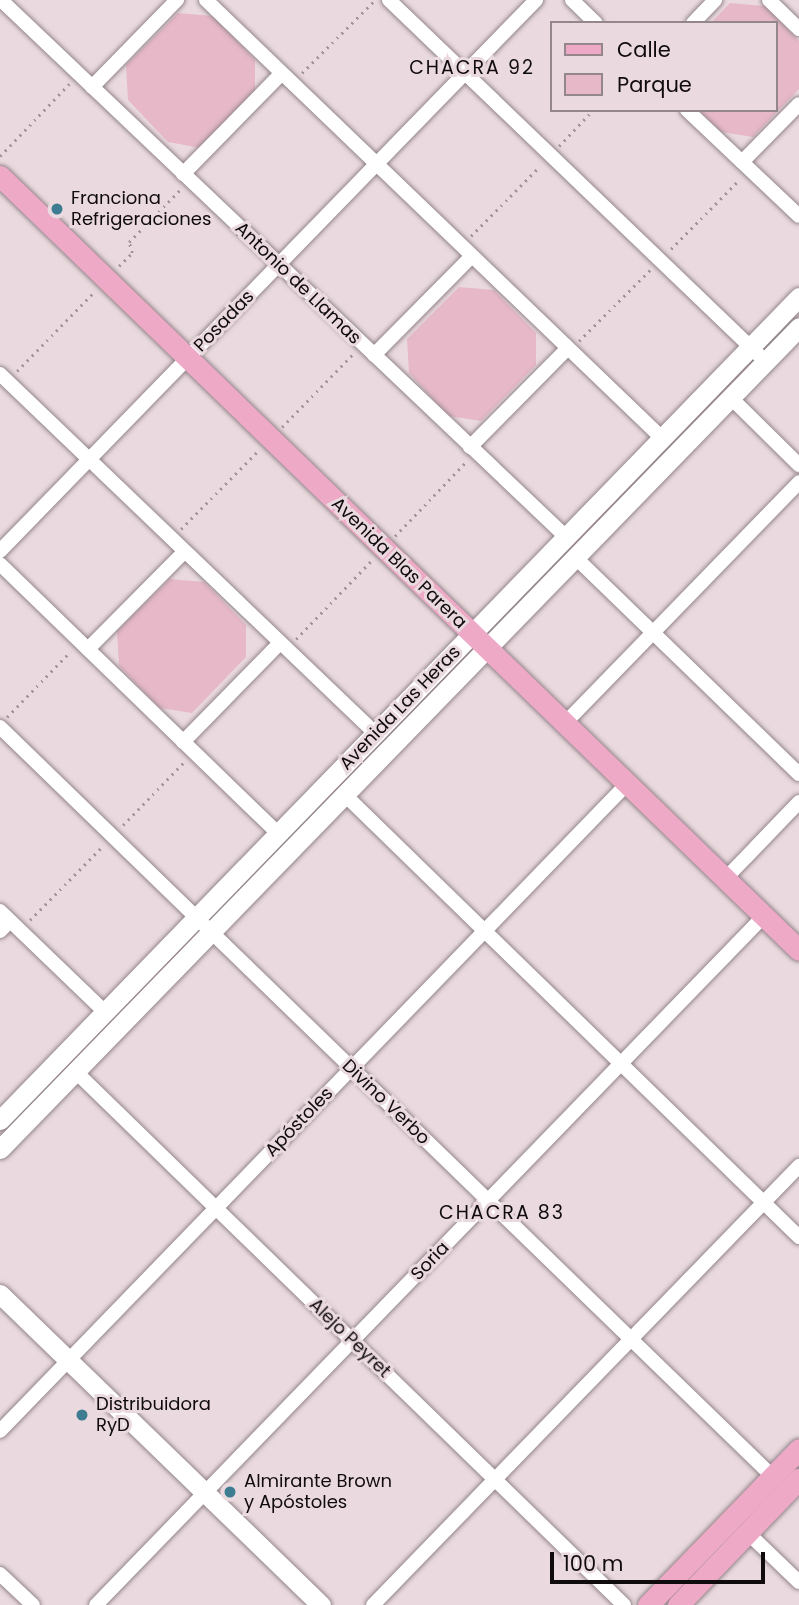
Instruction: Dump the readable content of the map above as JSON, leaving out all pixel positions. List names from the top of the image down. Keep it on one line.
{"streets":{"main road":["Avenida Blas Parera","Avenida Las Heras"],"street":["Antonio de Llamas","Posadas","Divino Verbo","Apóstoles","Soria","Alejo Peyret"]},"crossings":[["Antonio de Llamas","Posadas"],["Antonio de Llamas","Avenida Las Heras"],["Posadas","Avenida Blas Parera"],["Avenida Blas Parera","Avenida Las Heras"],["Avenida Blas Parera","Apóstoles"],["Avenida Blas Parera","Soria"],["Avenida Las Heras","Divino Verbo"],["Avenida Las Heras","Alejo Peyret"],["Divino Verbo","Apóstoles"],["Divino Verbo","Soria"],["Apóstoles","Alejo Peyret"],["Soria","Alejo Peyret"]],"districts":["CHACRA 92","CHACRA 83"],"places":["Franciona Refrigeraciones","Distribuidora RyD","Almirante Brown y Apóstoles"],"legend":["Calle","Parque"],"scale_bar":"100 m"}
